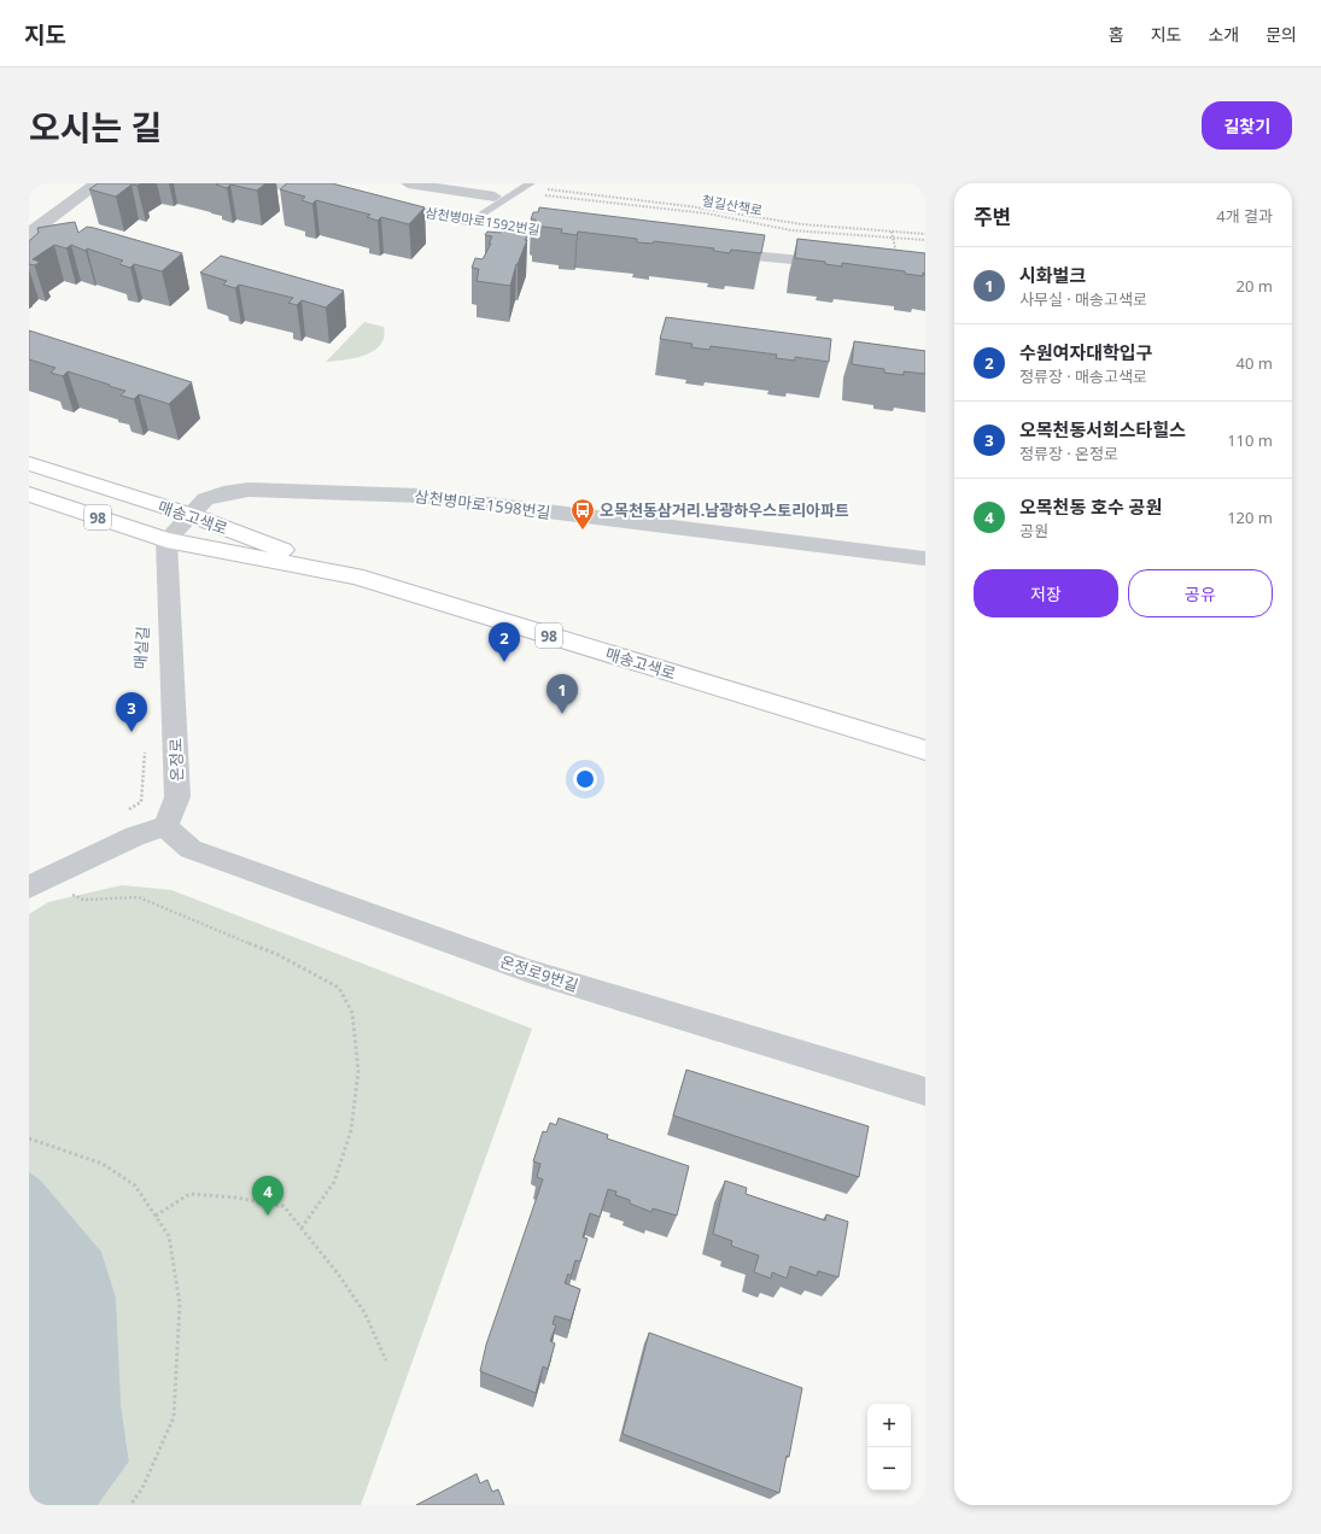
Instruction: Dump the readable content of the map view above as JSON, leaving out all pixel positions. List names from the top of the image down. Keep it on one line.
{"streets":{"main road":["98","매송고색로"],"street":["삼천병마로1592번길","삼천병마로1598번길","온정로","온정로9번길"],"path":["철길산책로"]},"crossings":[["삼천병마로1598번길","매송고색로"],["삼천병마로1598번길","온정로"],["매송고색로","온정로"],["온정로","온정로9번길"]],"places":{"bus stop":["오목천동삼거리.남광하우스토리아파트"]},"page":{"header":"지도","nav":["홈","지도","소개","문의"],"title":"오시는 길","buttons":["길찾기",["저장","공유"]],"heading":["주변","4개 결과"],"list":[{"mark":"1","name":"시화벌크","note":"사무실 · 매송고색로","value":"20 m"},{"mark":"2","name":"수원여자대학입구","note":"정류장 · 매송고색로","value":"40 m"},{"mark":"3","name":"오목천동서희스타힐스","note":"정류장 · 온정로","value":"110 m"},{"mark":"4","name":"오목천동 호수 공원","note":"공원","value":"120 m"}],"pins":["2","1","3","4"],"map_buttons":["+","−"]}}
